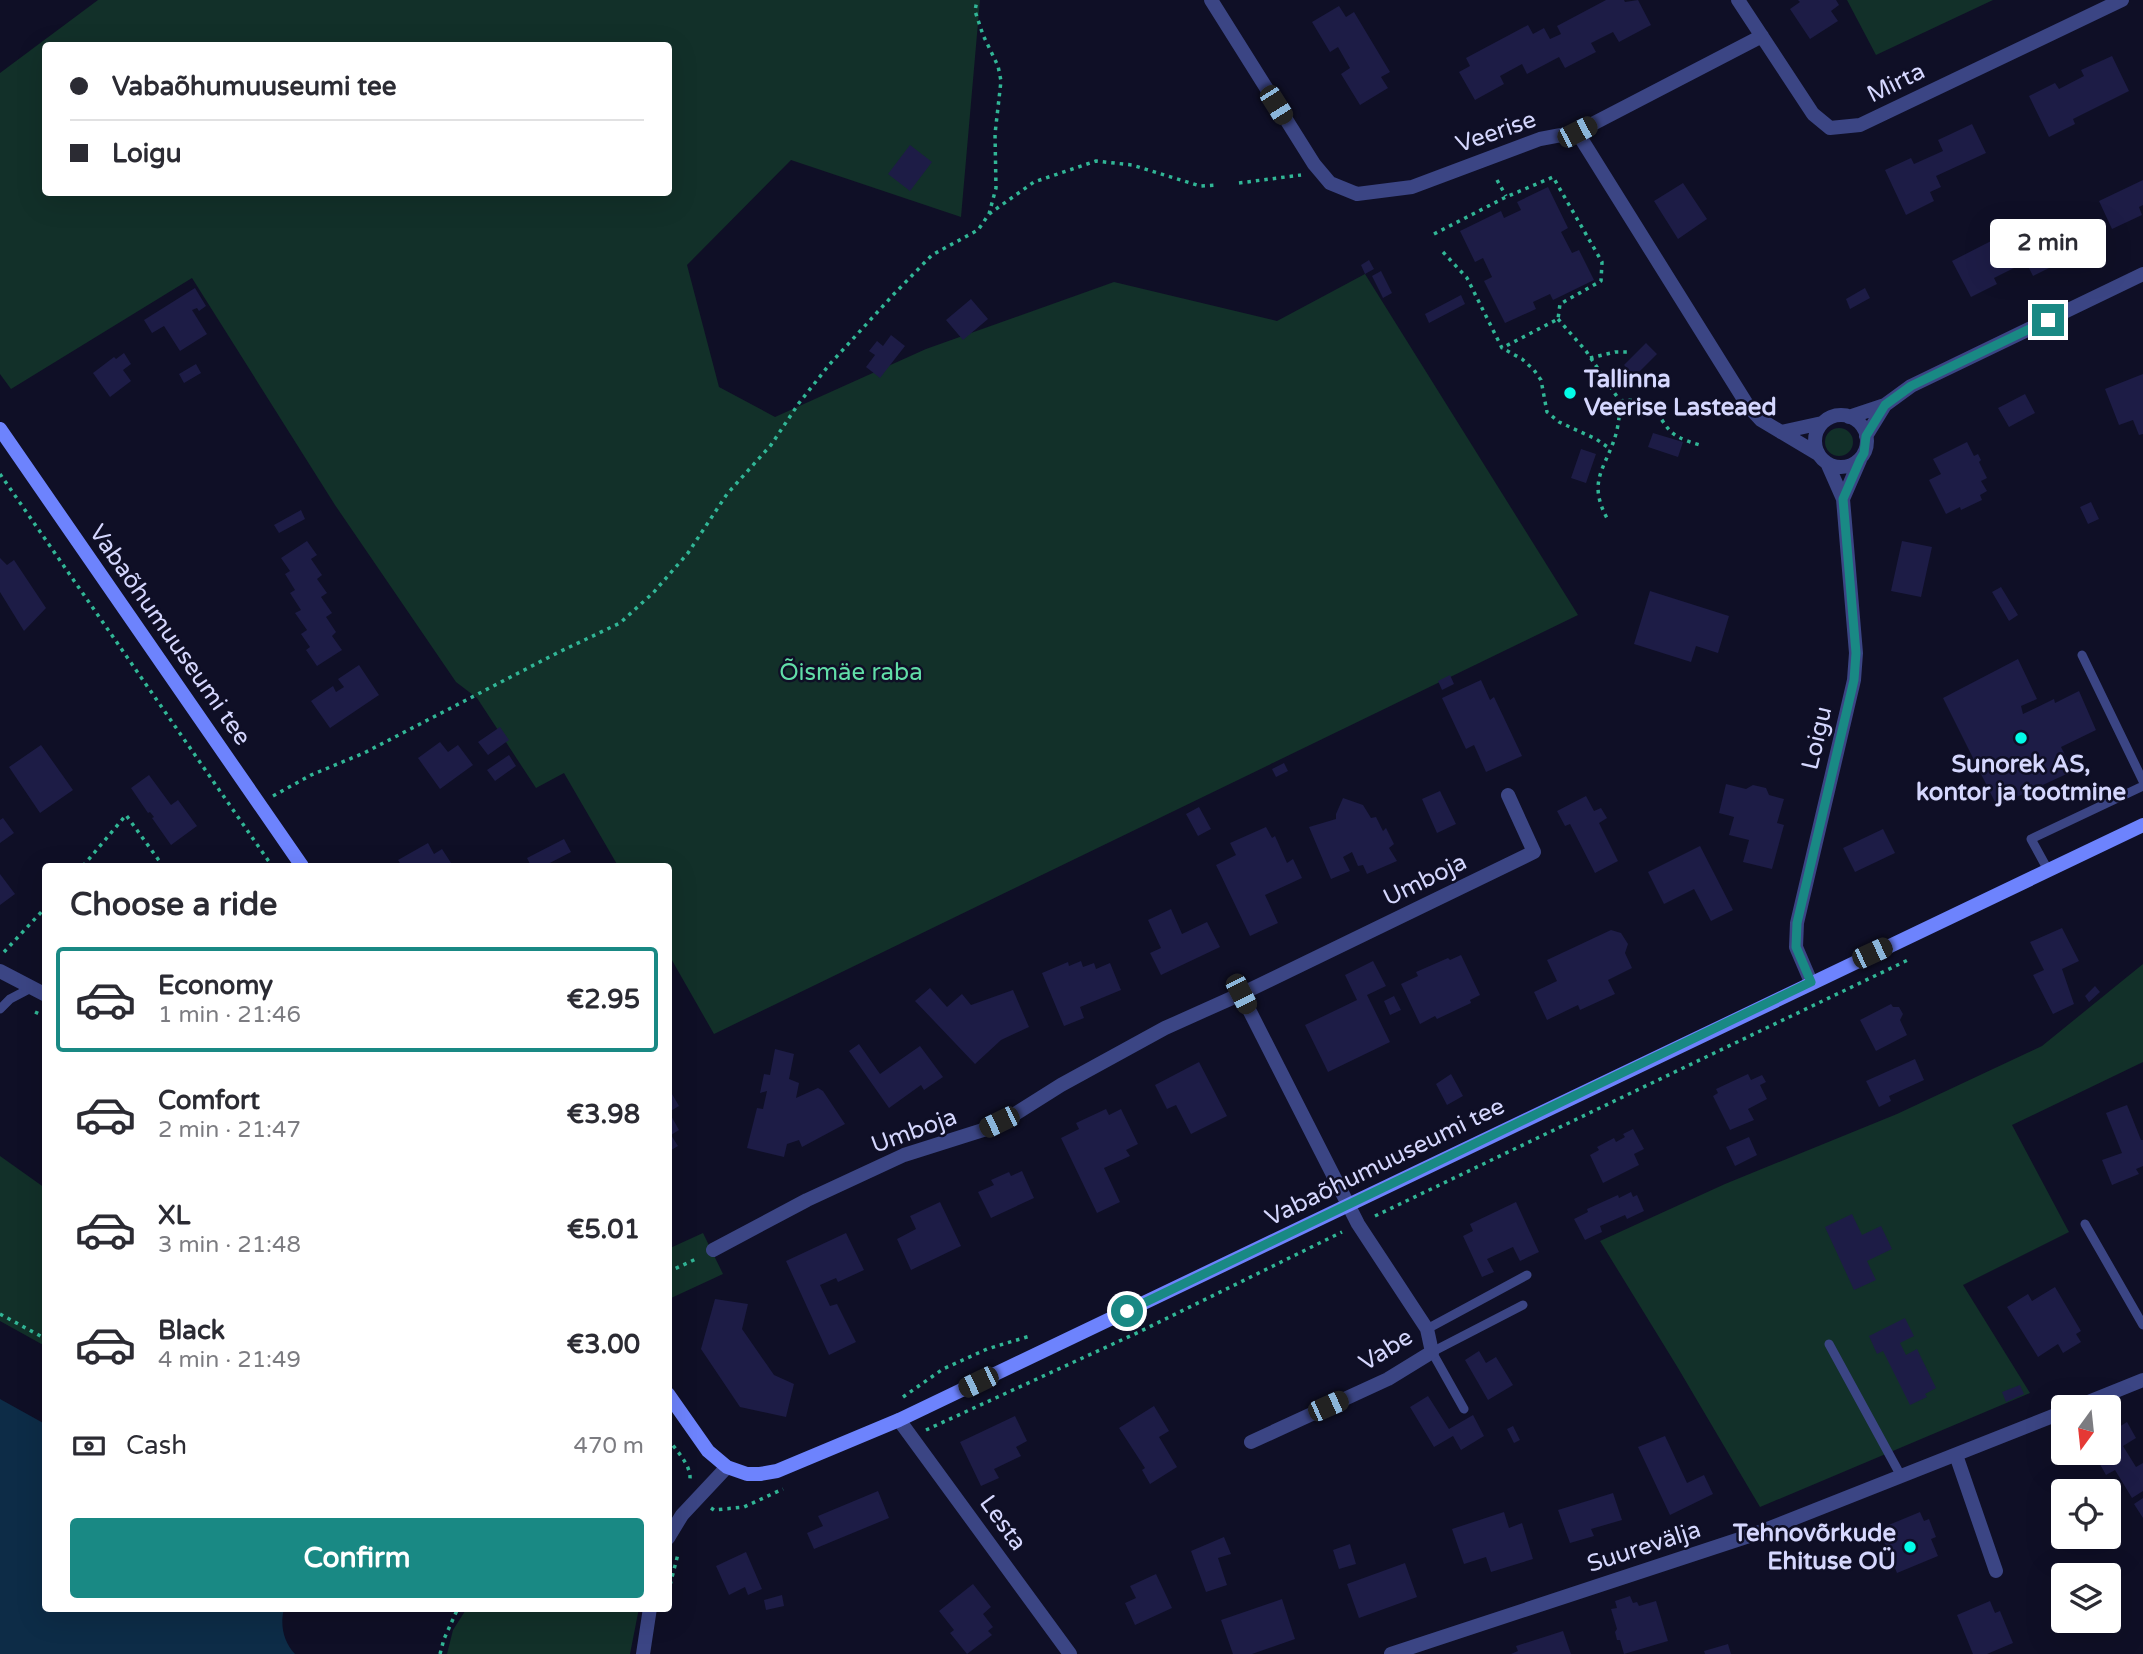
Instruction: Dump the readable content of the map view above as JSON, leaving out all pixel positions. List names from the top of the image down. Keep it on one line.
{"streets":{"street":["Mirta","Veerise","Vabaõhumuuseumi tee","Loigu","Umboja","Vabe","Lesta","Suurevälja"]},"crossings":[["Mirta","Veerise"],["Vabaõhumuuseumi tee","Loigu"],["Vabaõhumuuseumi tee","Vabe"],["Vabaõhumuuseumi tee","Lesta"]],"parks":["Õismäe raba"],"places":["Tallinna Veerise Lasteaed","Sunorek AS, kontor ja tootmine","Tehnovõrkude Ehituse OÜ"],"north":"bottom","page":{"banner":["Vabaõhumuuseumi tee","Loigu"],"bubble":"2 min","heading":"Choose a ride","list":[{"name":"Economy","note":"1 min · 21:46","value":"€2.95"},{"name":"Comfort","note":"2 min · 21:47","value":"€3.98"},{"name":"XL","note":"3 min · 21:48","value":"€5.01"},{"name":"Black","note":"4 min · 21:49","value":"€3.00"}],"pay":["Cash","470 m"],"buttons":"Confirm"}}
